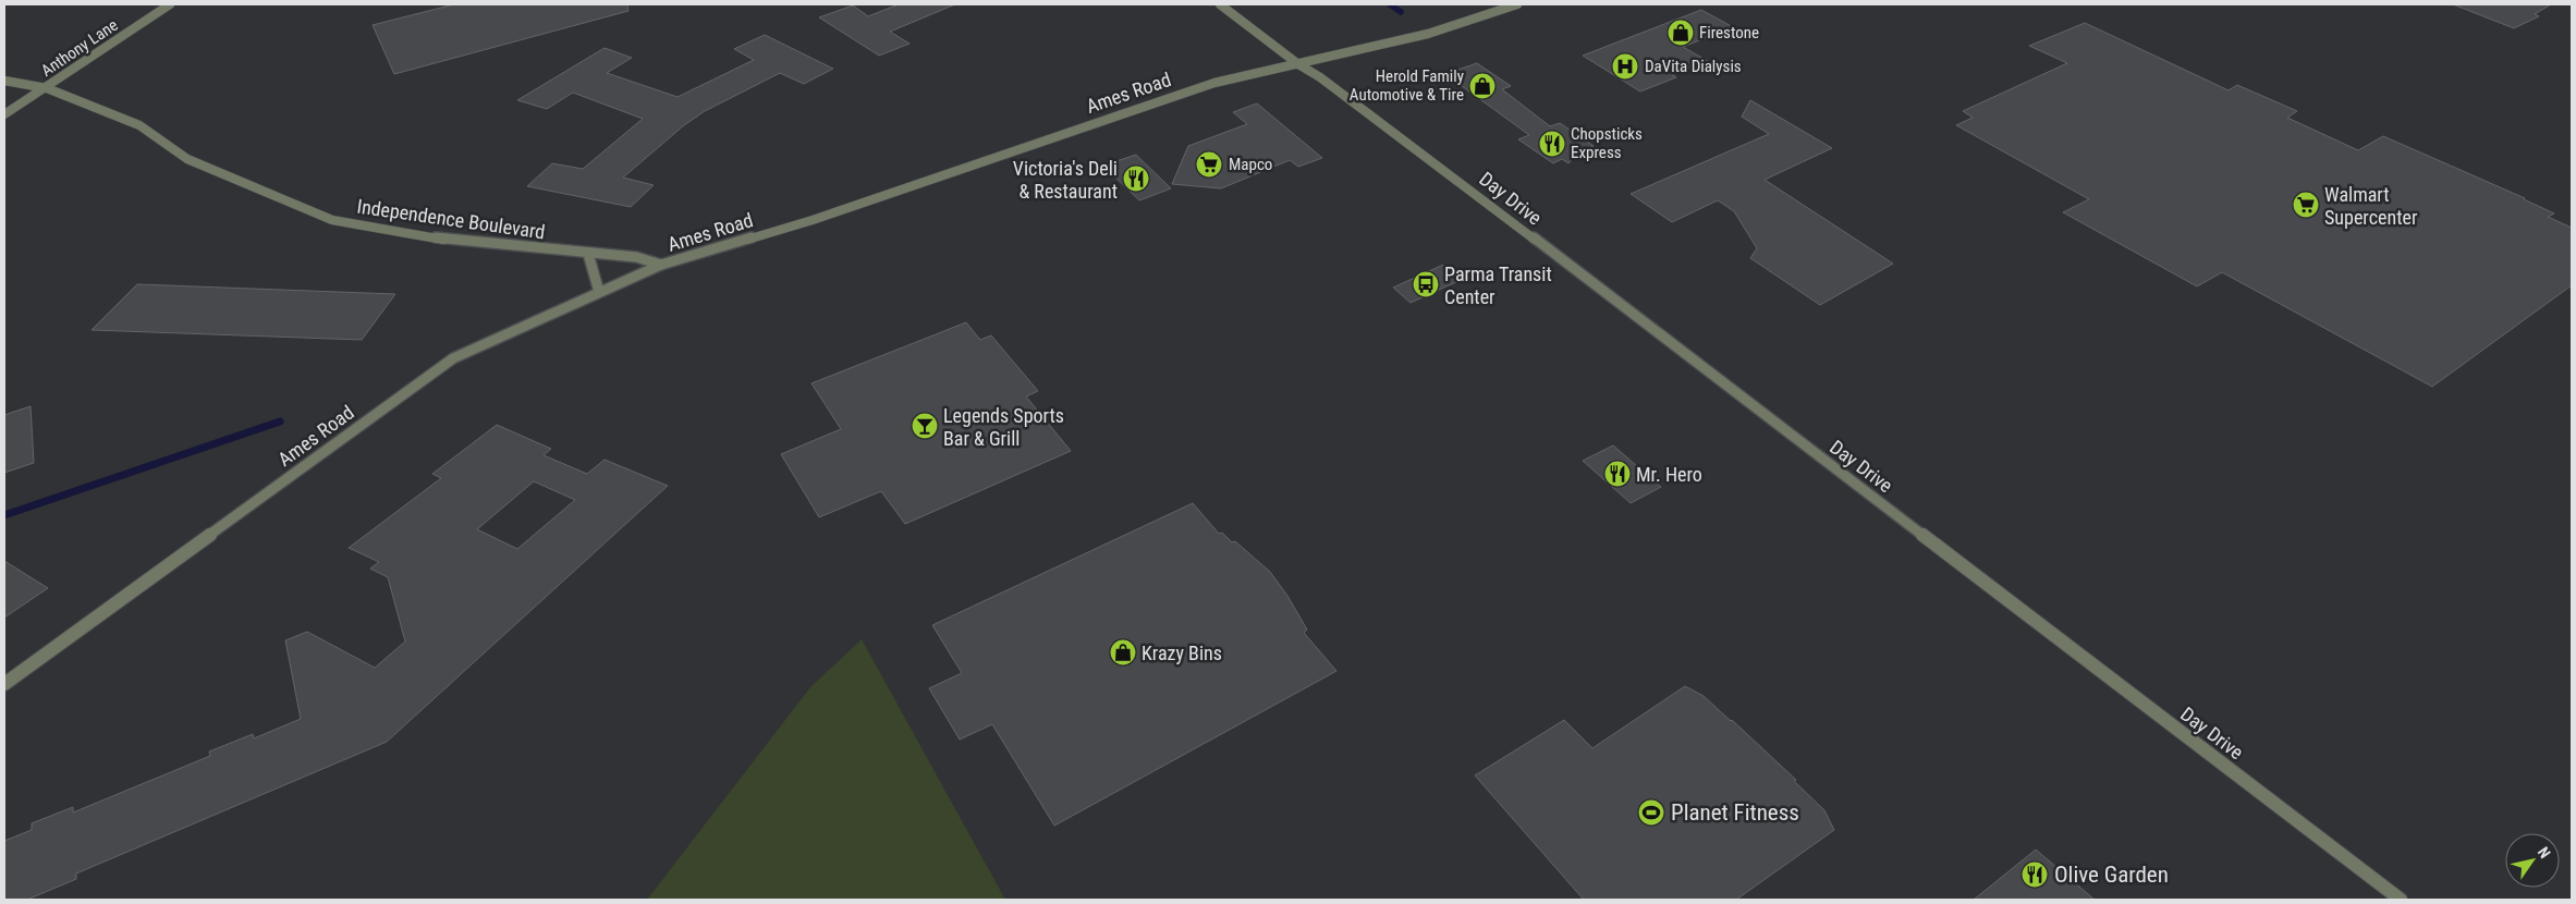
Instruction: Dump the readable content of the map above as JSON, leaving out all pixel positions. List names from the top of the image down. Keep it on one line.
{"streets":{"street":["Anthony Lane","Ames Road","Day Drive","Independence Boulevard"]},"crossings":[["Anthony Lane","Independence Boulevard"],["Ames Road","Day Drive"],["Ames Road","Independence Boulevard"]],"places":{"shop":["Firestone","Herold Family Automotive & Tire","Krazy Bins"],"hospital":["DaVita Dialysis"],"restaurant":["Chopsticks Express","Victoria's Deli & Restaurant","Mr. Hero","Olive Garden"],"supermarket":["Mapco","Walmart Supercenter"],"bus stop":["Parma Transit Center"],"bar":["Legends Sports Bar & Grill"],"sports":["Planet Fitness"]},"north":"top right"}
